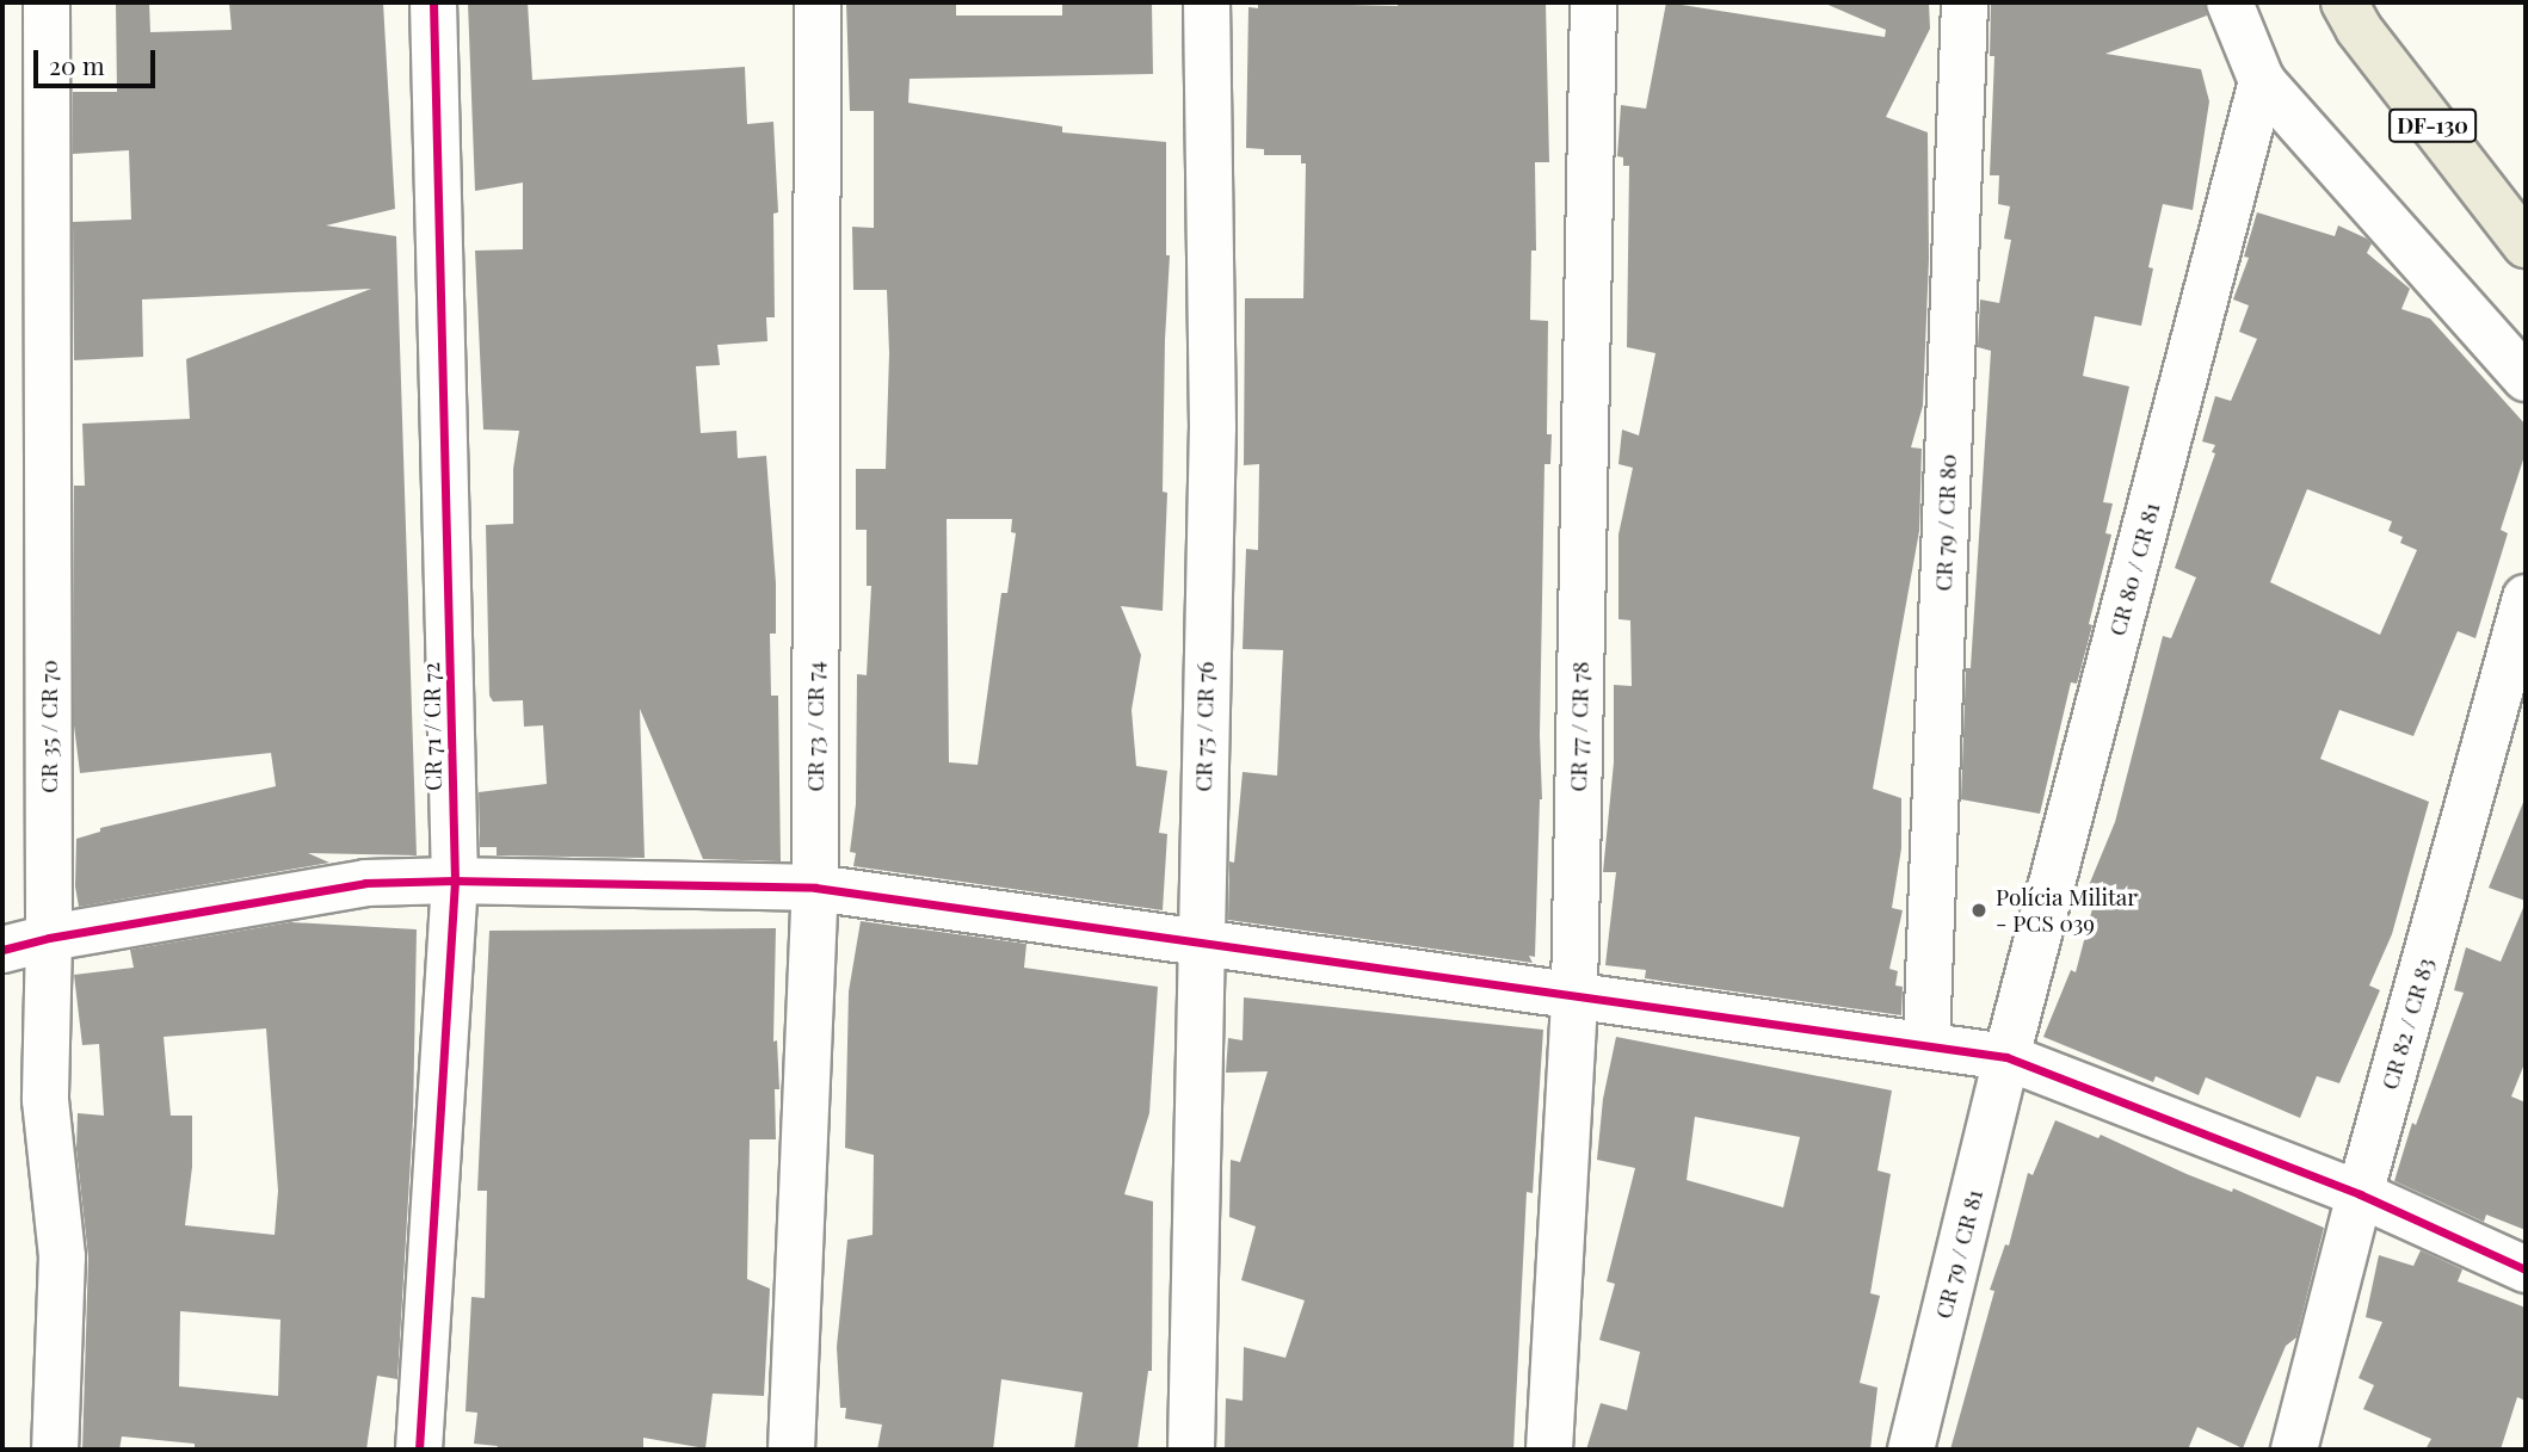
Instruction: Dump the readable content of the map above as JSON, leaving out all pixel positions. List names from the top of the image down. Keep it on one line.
{"streets":{"main road":["DF-130"],"street":["CR 79 / CR 80","CR 80 / CR 81","CR 35 / CR 70","CR 71 / CR 72","CR 73 / CR 74","CR 75 / CR 76","CR 77 / CR 78","CR 82 / CR 83","CR 79 / CR 81"]},"crossings":[["CR 80 / CR 81","CR 79 / CR 81"]],"places":["Polícia Militar - PCS 039"],"scale_bar":"20 m"}
